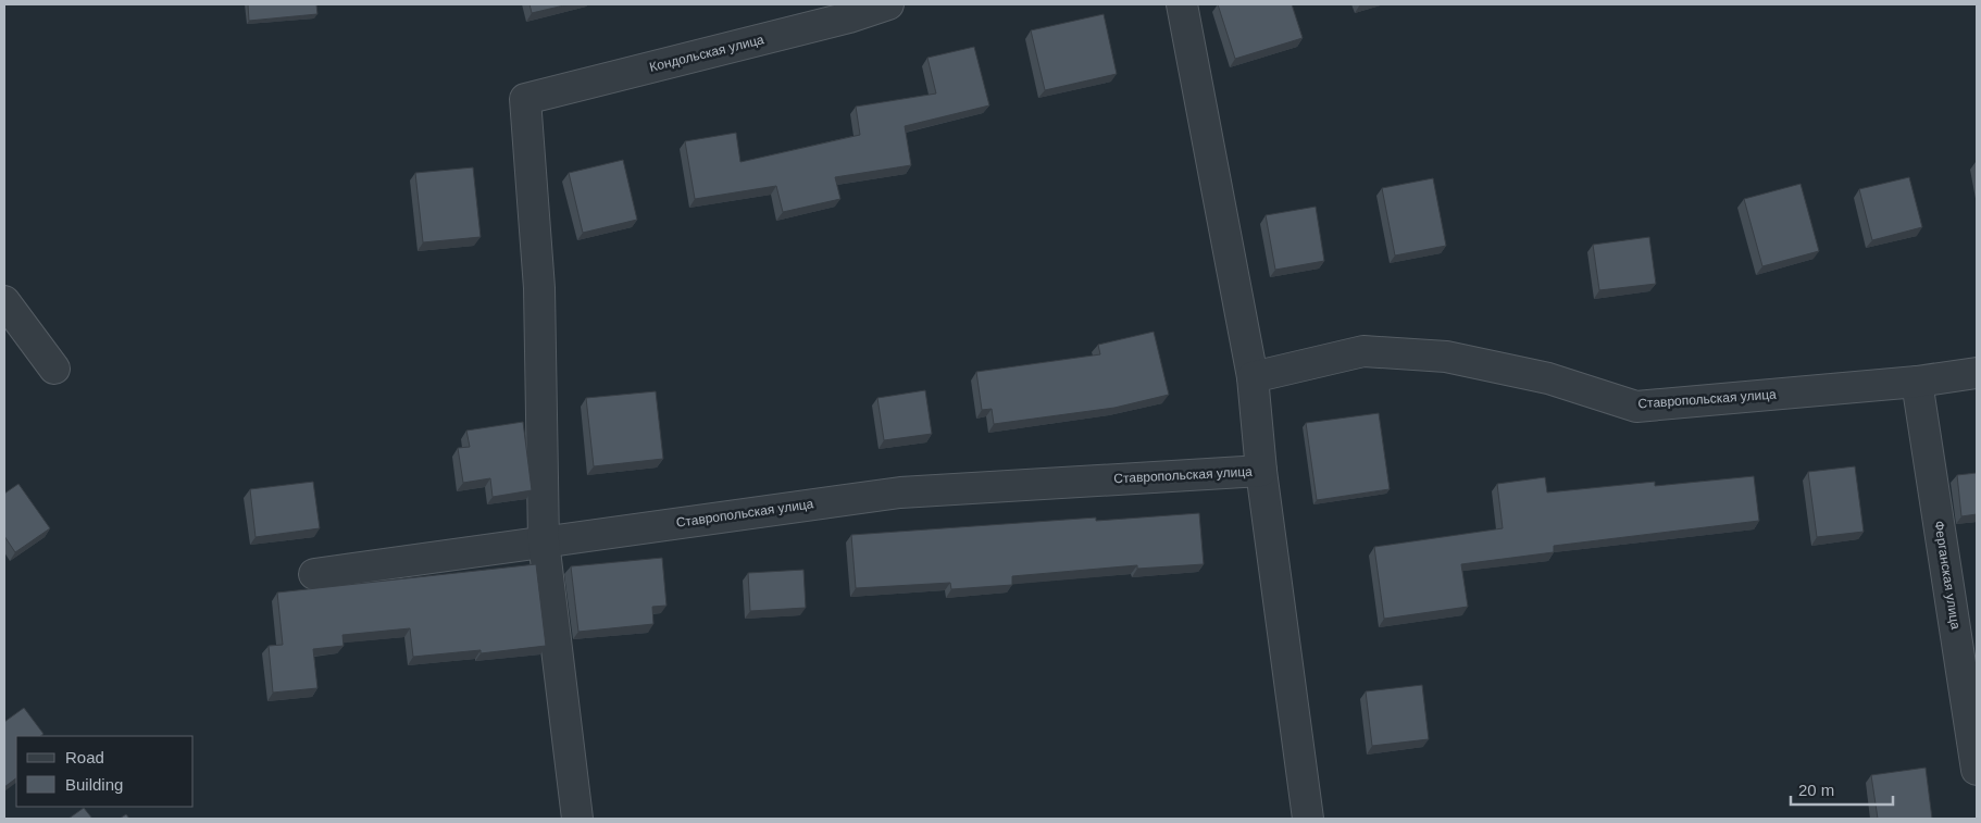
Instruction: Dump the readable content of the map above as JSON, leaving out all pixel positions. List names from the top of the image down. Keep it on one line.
{"streets":{"street":["Кондольская улица","Ставропольская улица","Ферганская улица"]},"crossings":[["Кондольская улица","Ставропольская улица"],["Ставропольская улица","Ферганская улица"]],"legend":["Road","Building"],"scale_bar":"20 m"}
